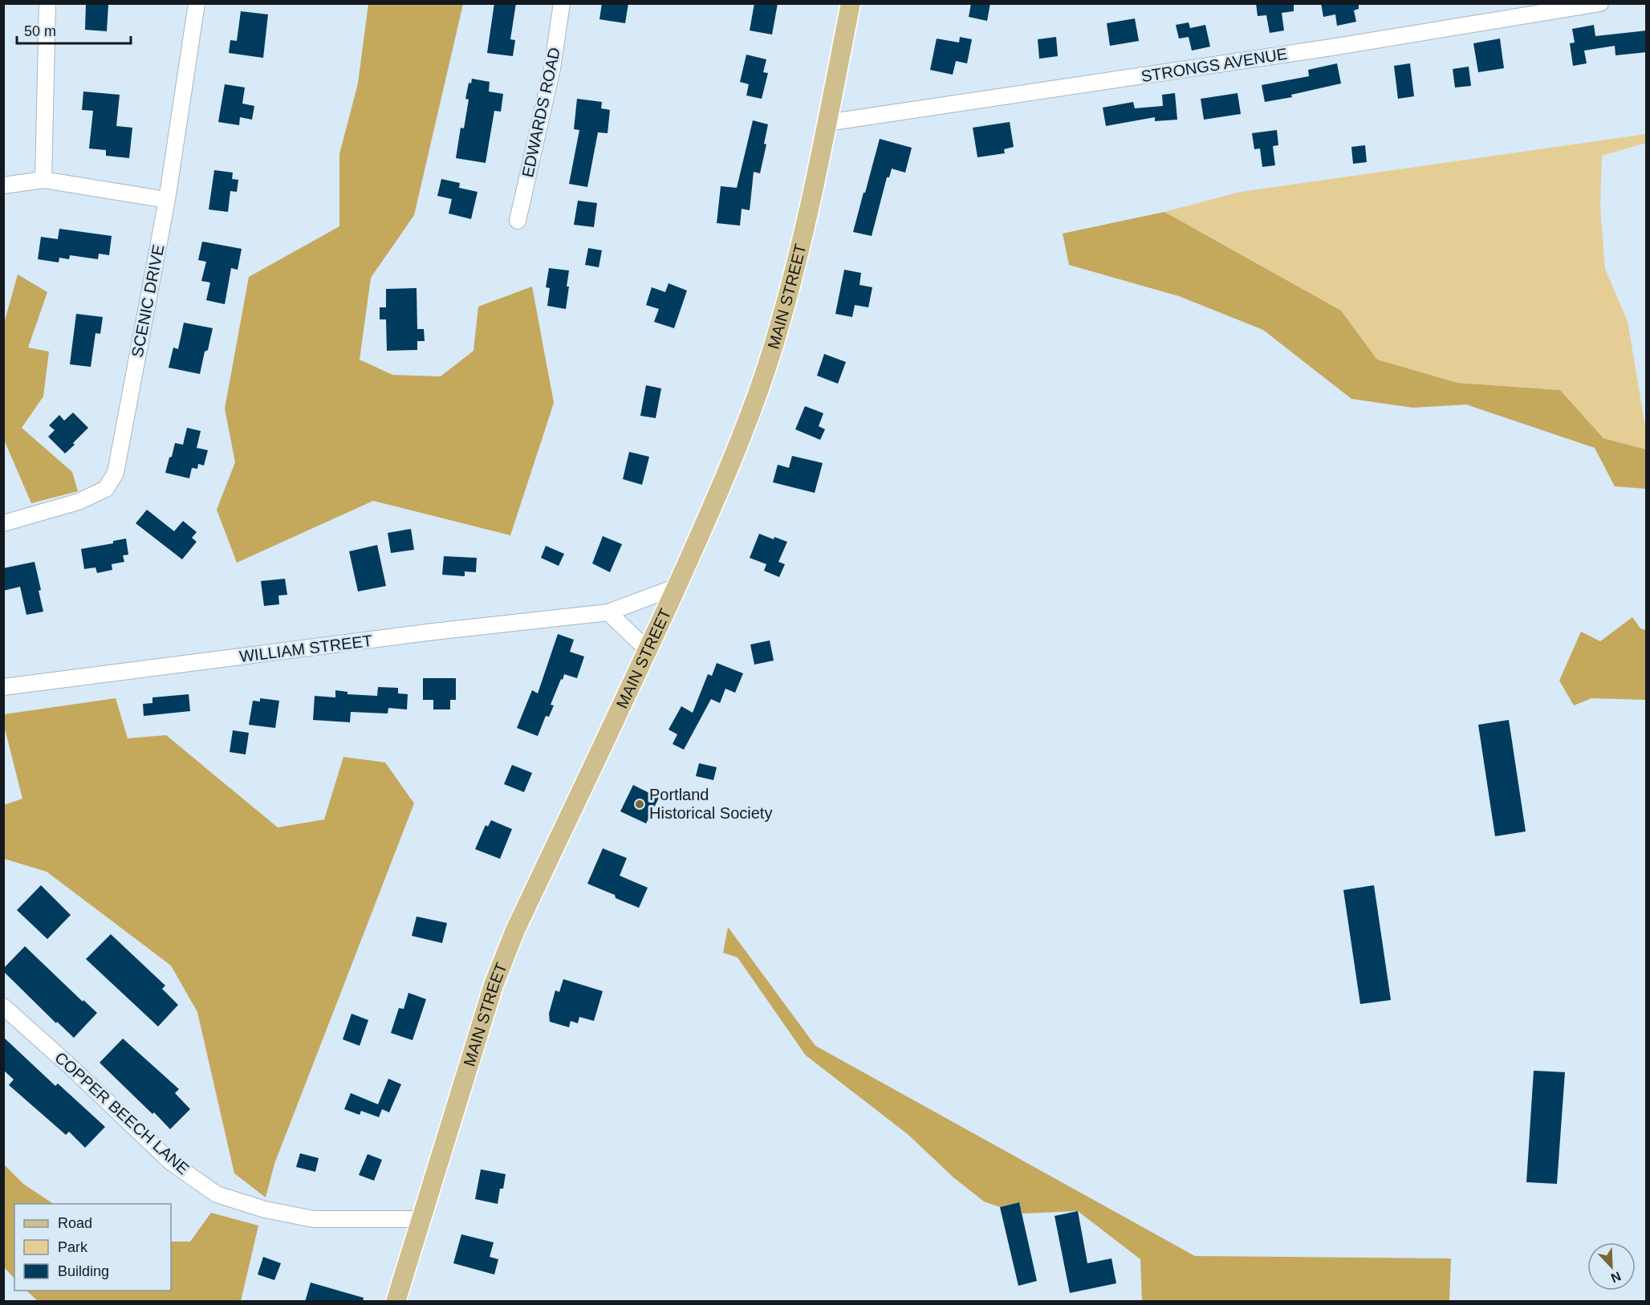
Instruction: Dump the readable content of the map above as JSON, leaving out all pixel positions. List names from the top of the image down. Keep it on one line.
{"streets":{"main road":["MAIN STREET"],"street":["STRONGS AVENUE","EDWARDS ROAD","SCENIC DRIVE","WILLIAM STREET","COPPER BEECH LANE"]},"crossings":[["STRONGS AVENUE","MAIN STREET"],["MAIN STREET","WILLIAM STREET"],["MAIN STREET","COPPER BEECH LANE"]],"places":["Portland Historical Society"],"legend":["Road","Park","Building"],"scale_bar":"50 m","north":"bottom right"}
